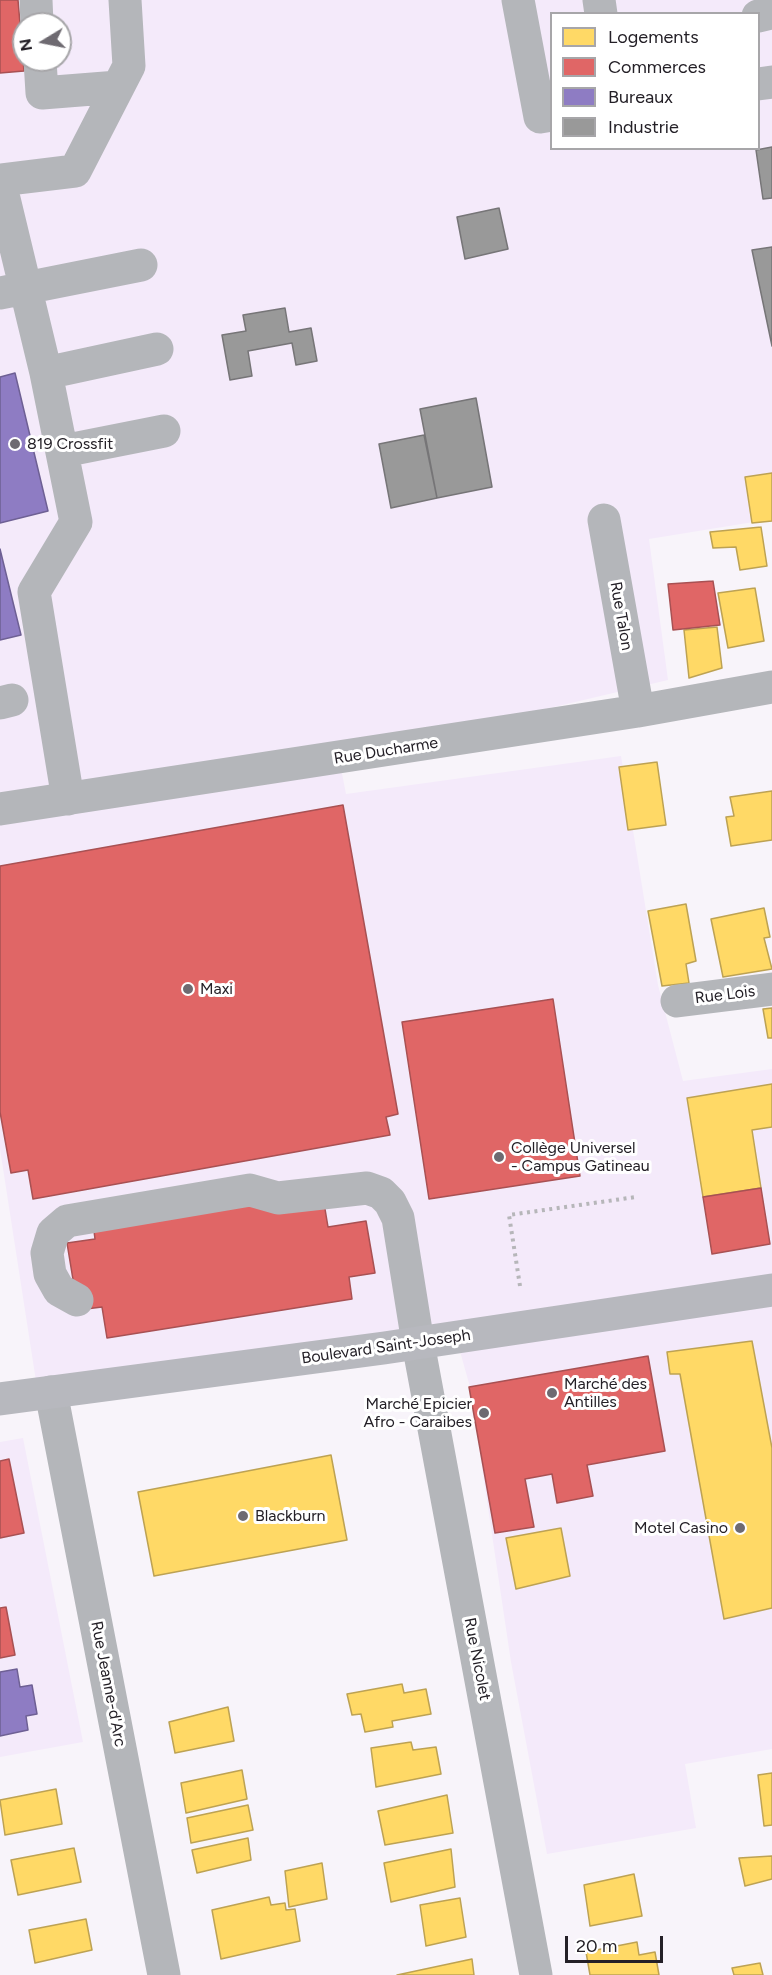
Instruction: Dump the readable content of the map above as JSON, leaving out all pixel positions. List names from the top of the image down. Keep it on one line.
{"streets":{"main road":["Boulevard Saint-Joseph"],"street":["Rue Talon","Rue Ducharme","Rue Lois","Rue Nicolet","Rue Jeanne-d'Arc"]},"crossings":[["Rue Talon","Rue Ducharme"],["Boulevard Saint-Joseph","Rue Nicolet"],["Boulevard Saint-Joseph","Rue Jeanne-d'Arc"]],"places":["819 Crossfit","Maxi","Collège Universel - Campus Gatineau","Marché des Antilles","Marché Epicier Afro - Caraibes","Blackburn","Motel Casino"],"legend":["Logements","Commerces","Bureaux","Industrie"],"scale_bar":"20 m","north":"left"}
